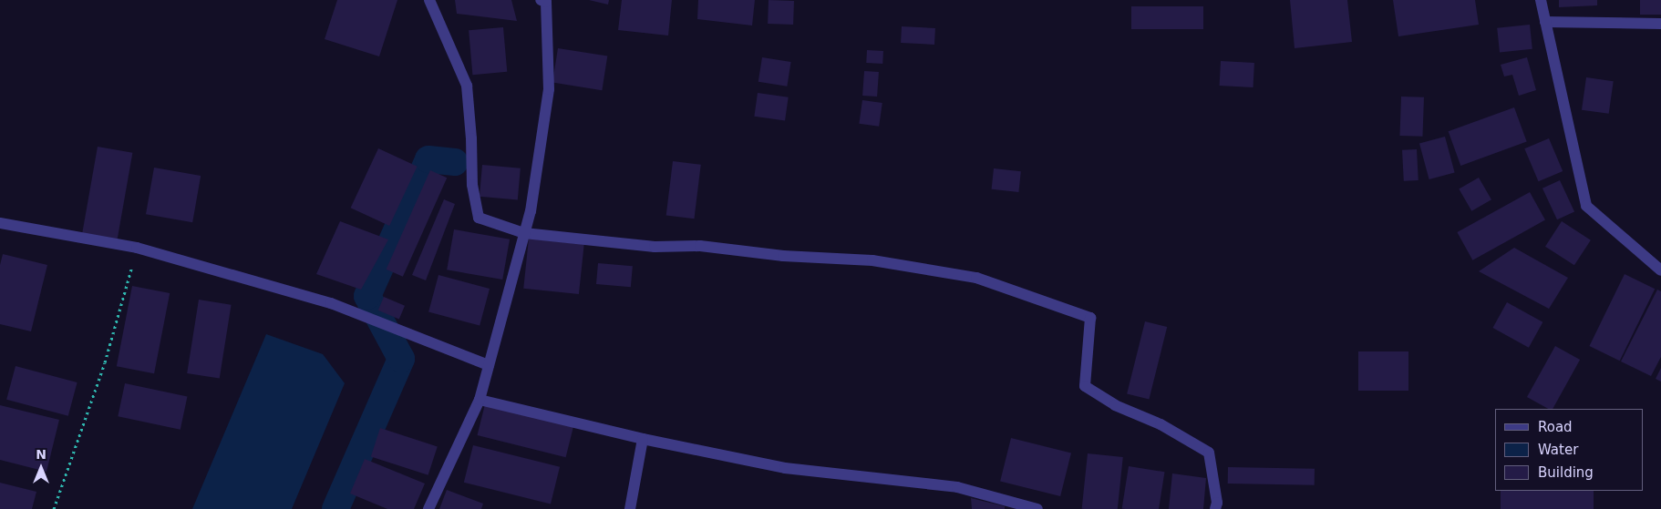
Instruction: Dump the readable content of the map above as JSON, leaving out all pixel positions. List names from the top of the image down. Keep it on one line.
{"legend":["Road","Water","Building"],"north":"top"}
